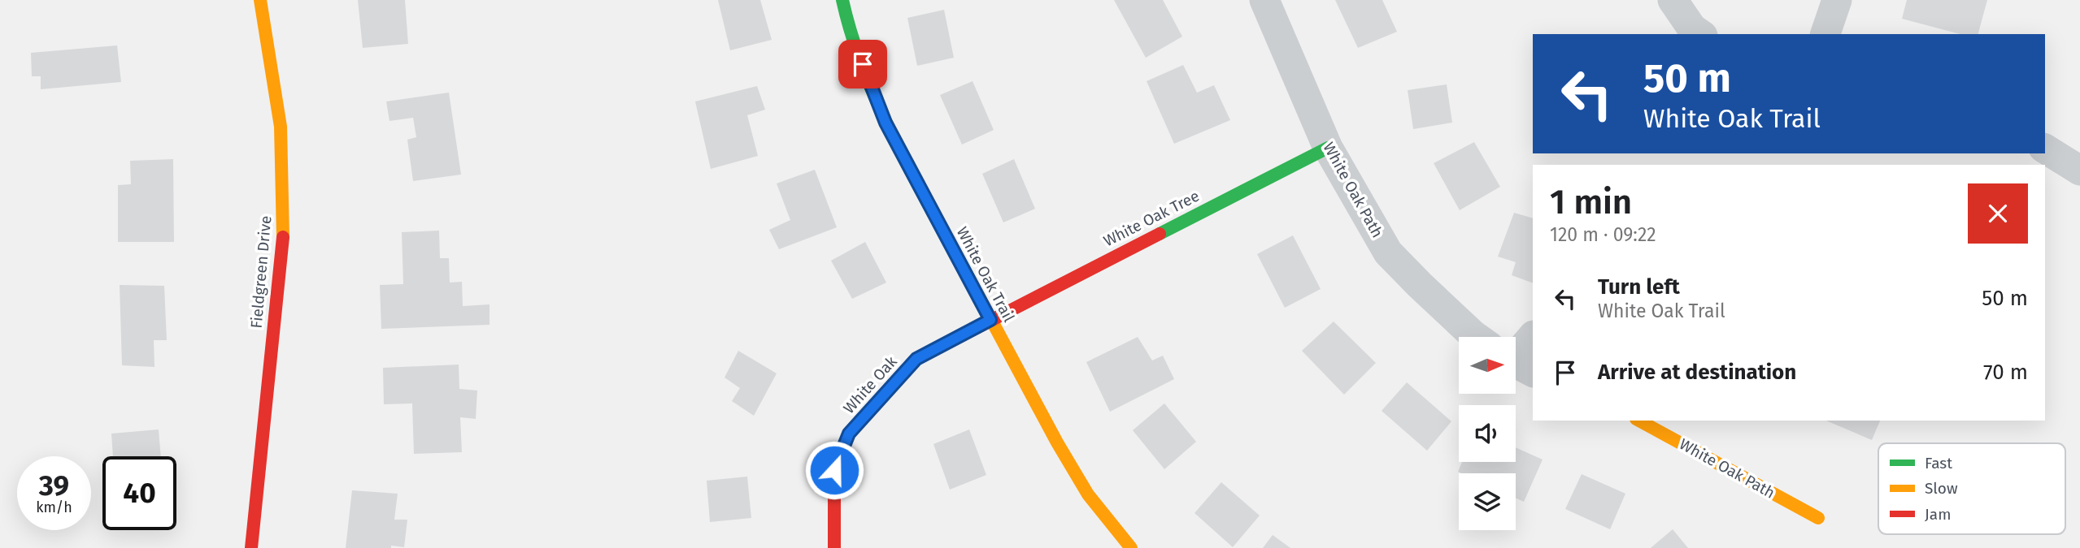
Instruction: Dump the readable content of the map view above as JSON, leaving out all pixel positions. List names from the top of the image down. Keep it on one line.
{"streets":{"street":["White Oak Path","White Oak Tree","Fieldgreen Drive","White Oak Trail","White Oak"]},"crossings":[["White Oak Path","White Oak Tree"],["White Oak Tree","White Oak Trail"],["White Oak Tree","White Oak"],["White Oak Trail","White Oak"]],"legend":["Fast","Slow","Jam"],"north":"right","page":{"turn":["50 m","White Oak Trail"],"heading":["1 min","120 m · 09:22"],"list":[{"name":"Turn left","note":"White Oak Trail","value":"50 m"},{"name":"Arrive at destination","value":"70 m"}],"speed":"39 km/h","limit":"40"}}
